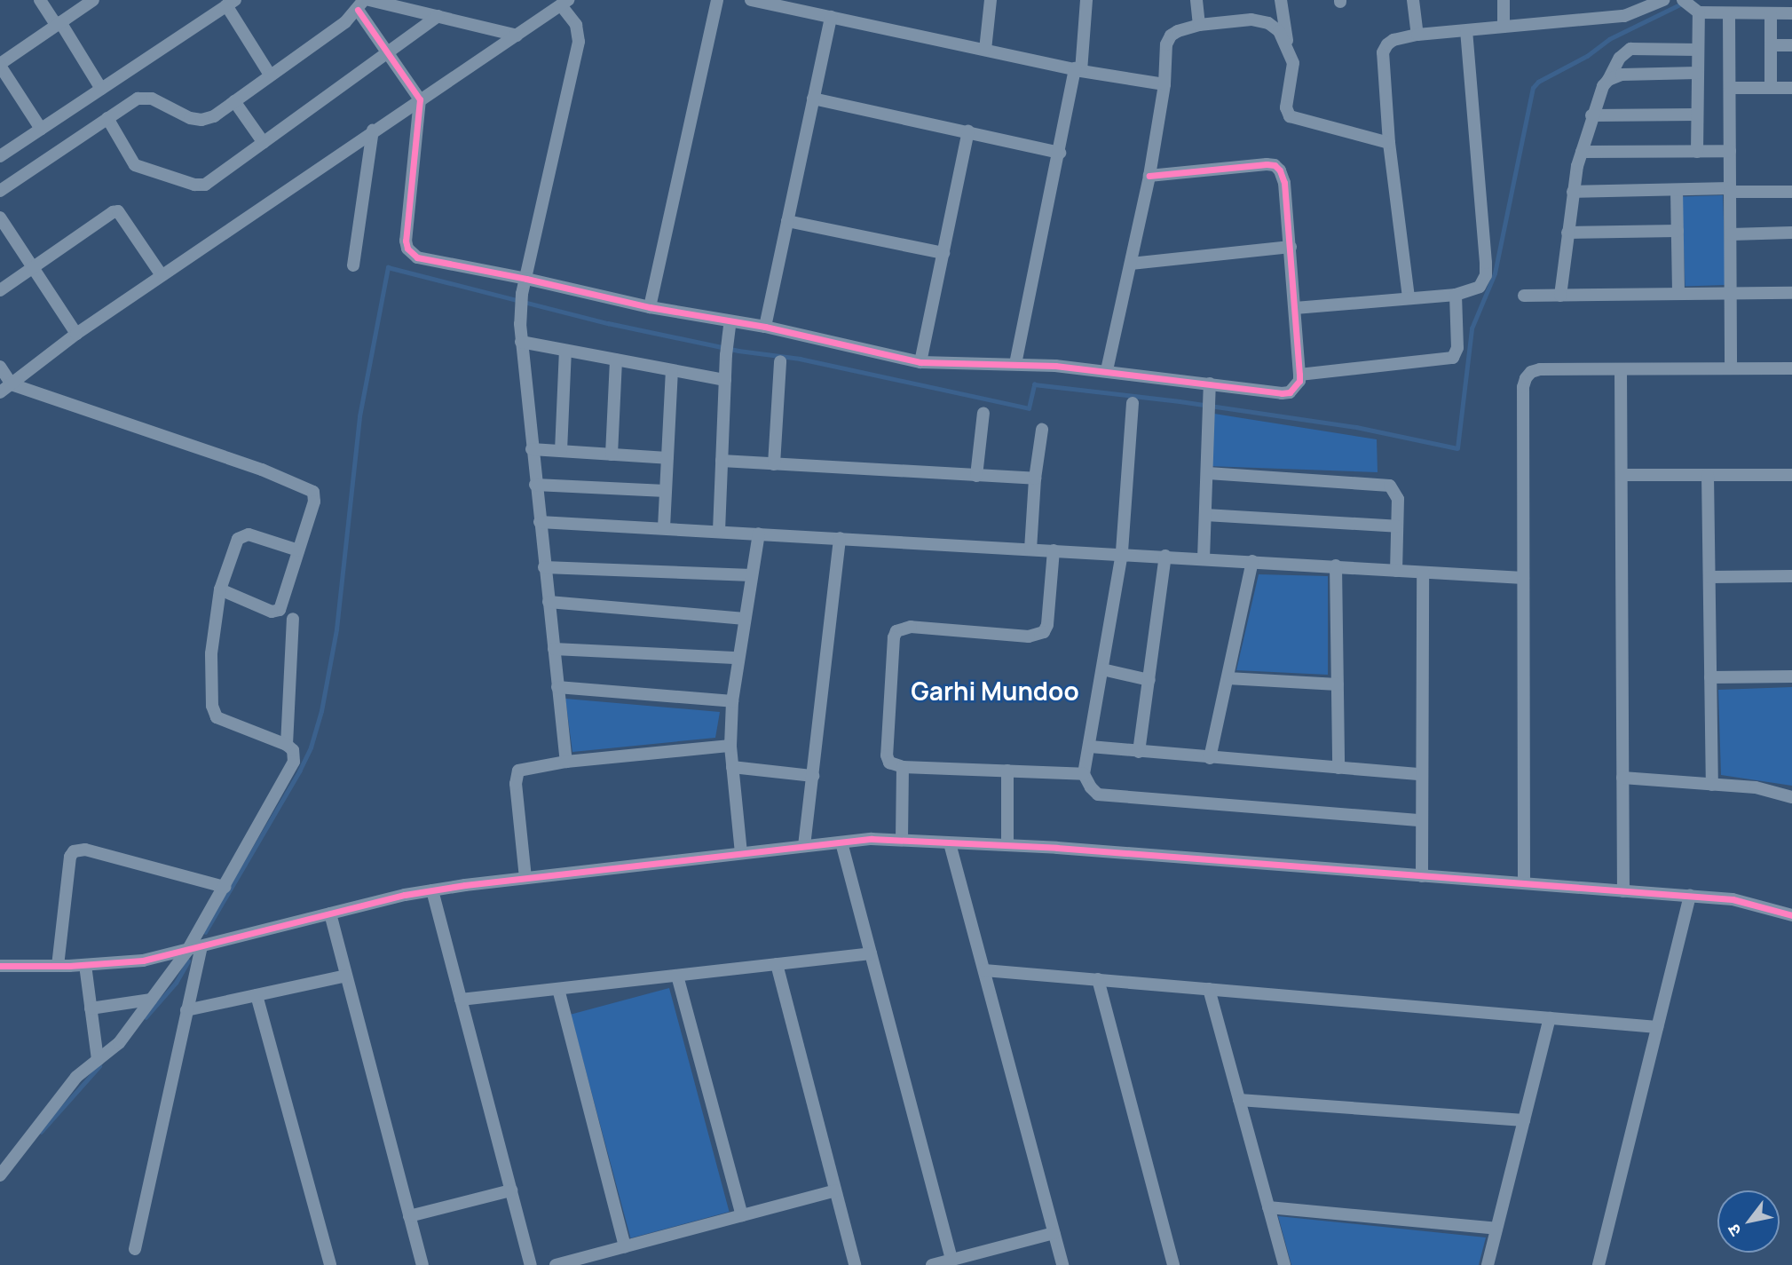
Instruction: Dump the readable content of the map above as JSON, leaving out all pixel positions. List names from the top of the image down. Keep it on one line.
{"districts":["Garhi Mundoo"],"north":"bottom left"}
